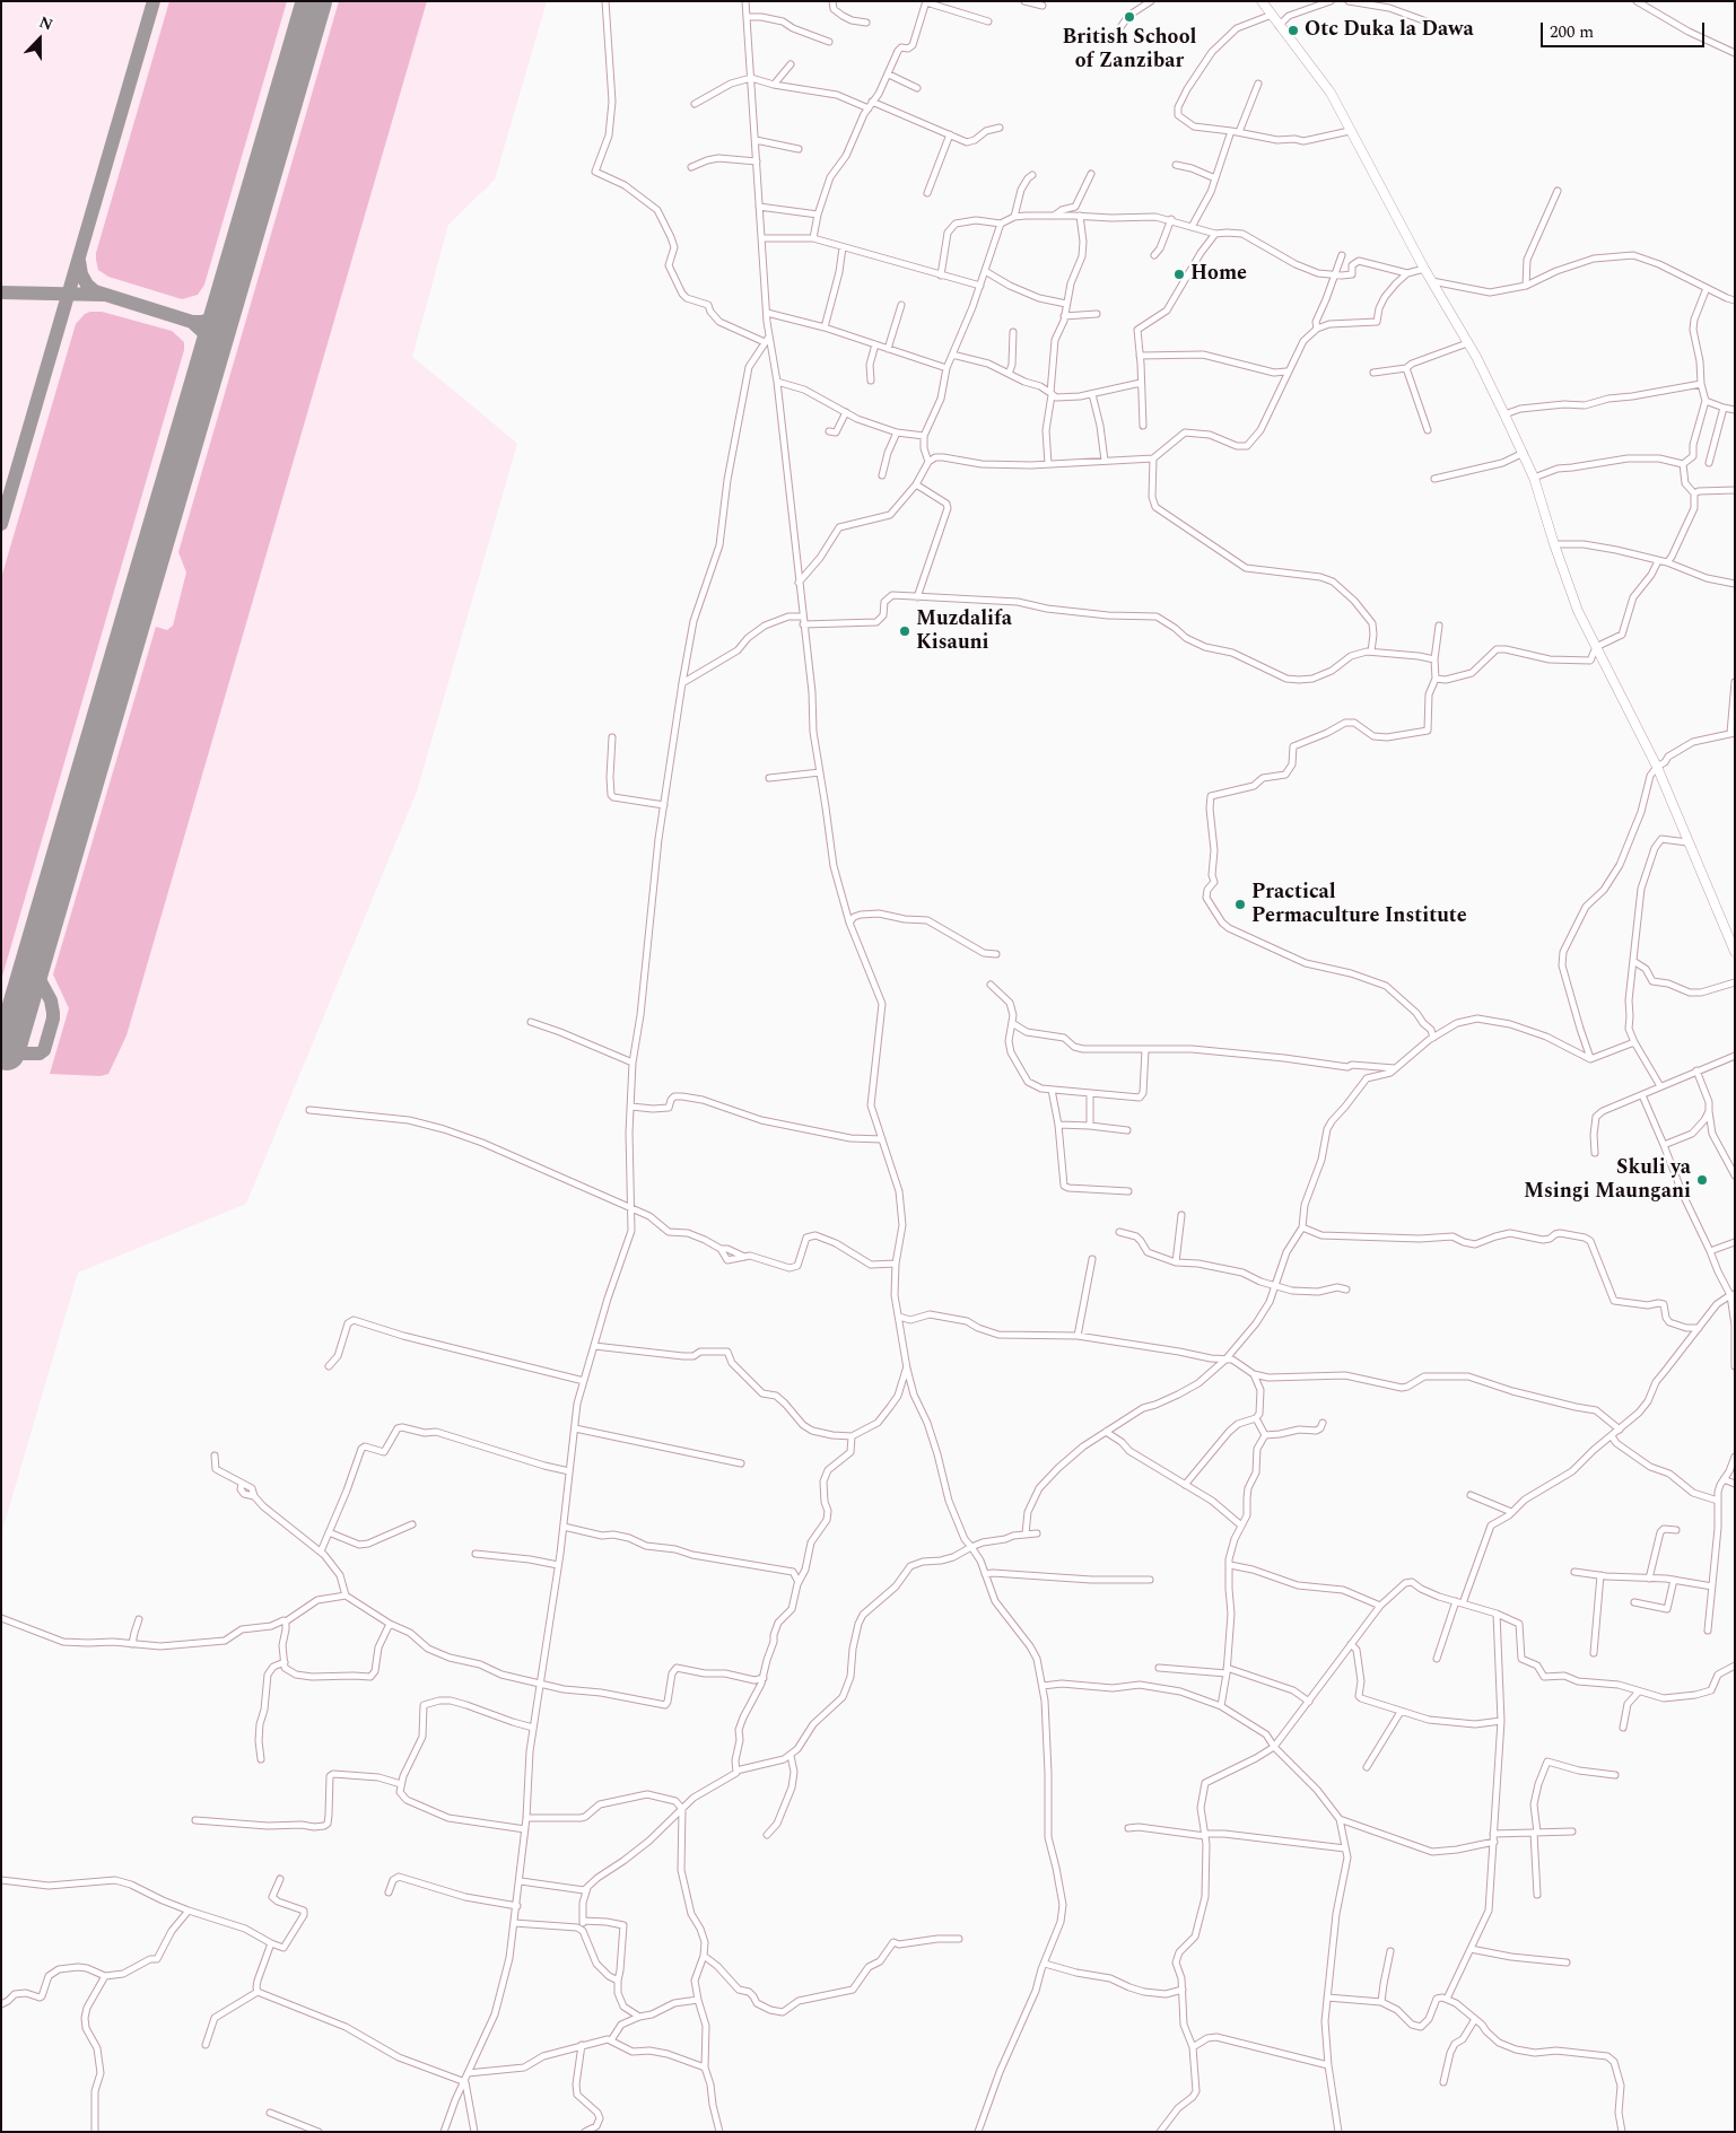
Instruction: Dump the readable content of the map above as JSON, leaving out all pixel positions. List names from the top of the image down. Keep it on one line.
{"places":["British School of Zanzibar","Otc Duka la Dawa","Home","Muzdalifa Kisauni","Practical Permaculture Institute","Skuli ya Msingi Maungani"],"scale_bar":"200 m","north":"top"}
